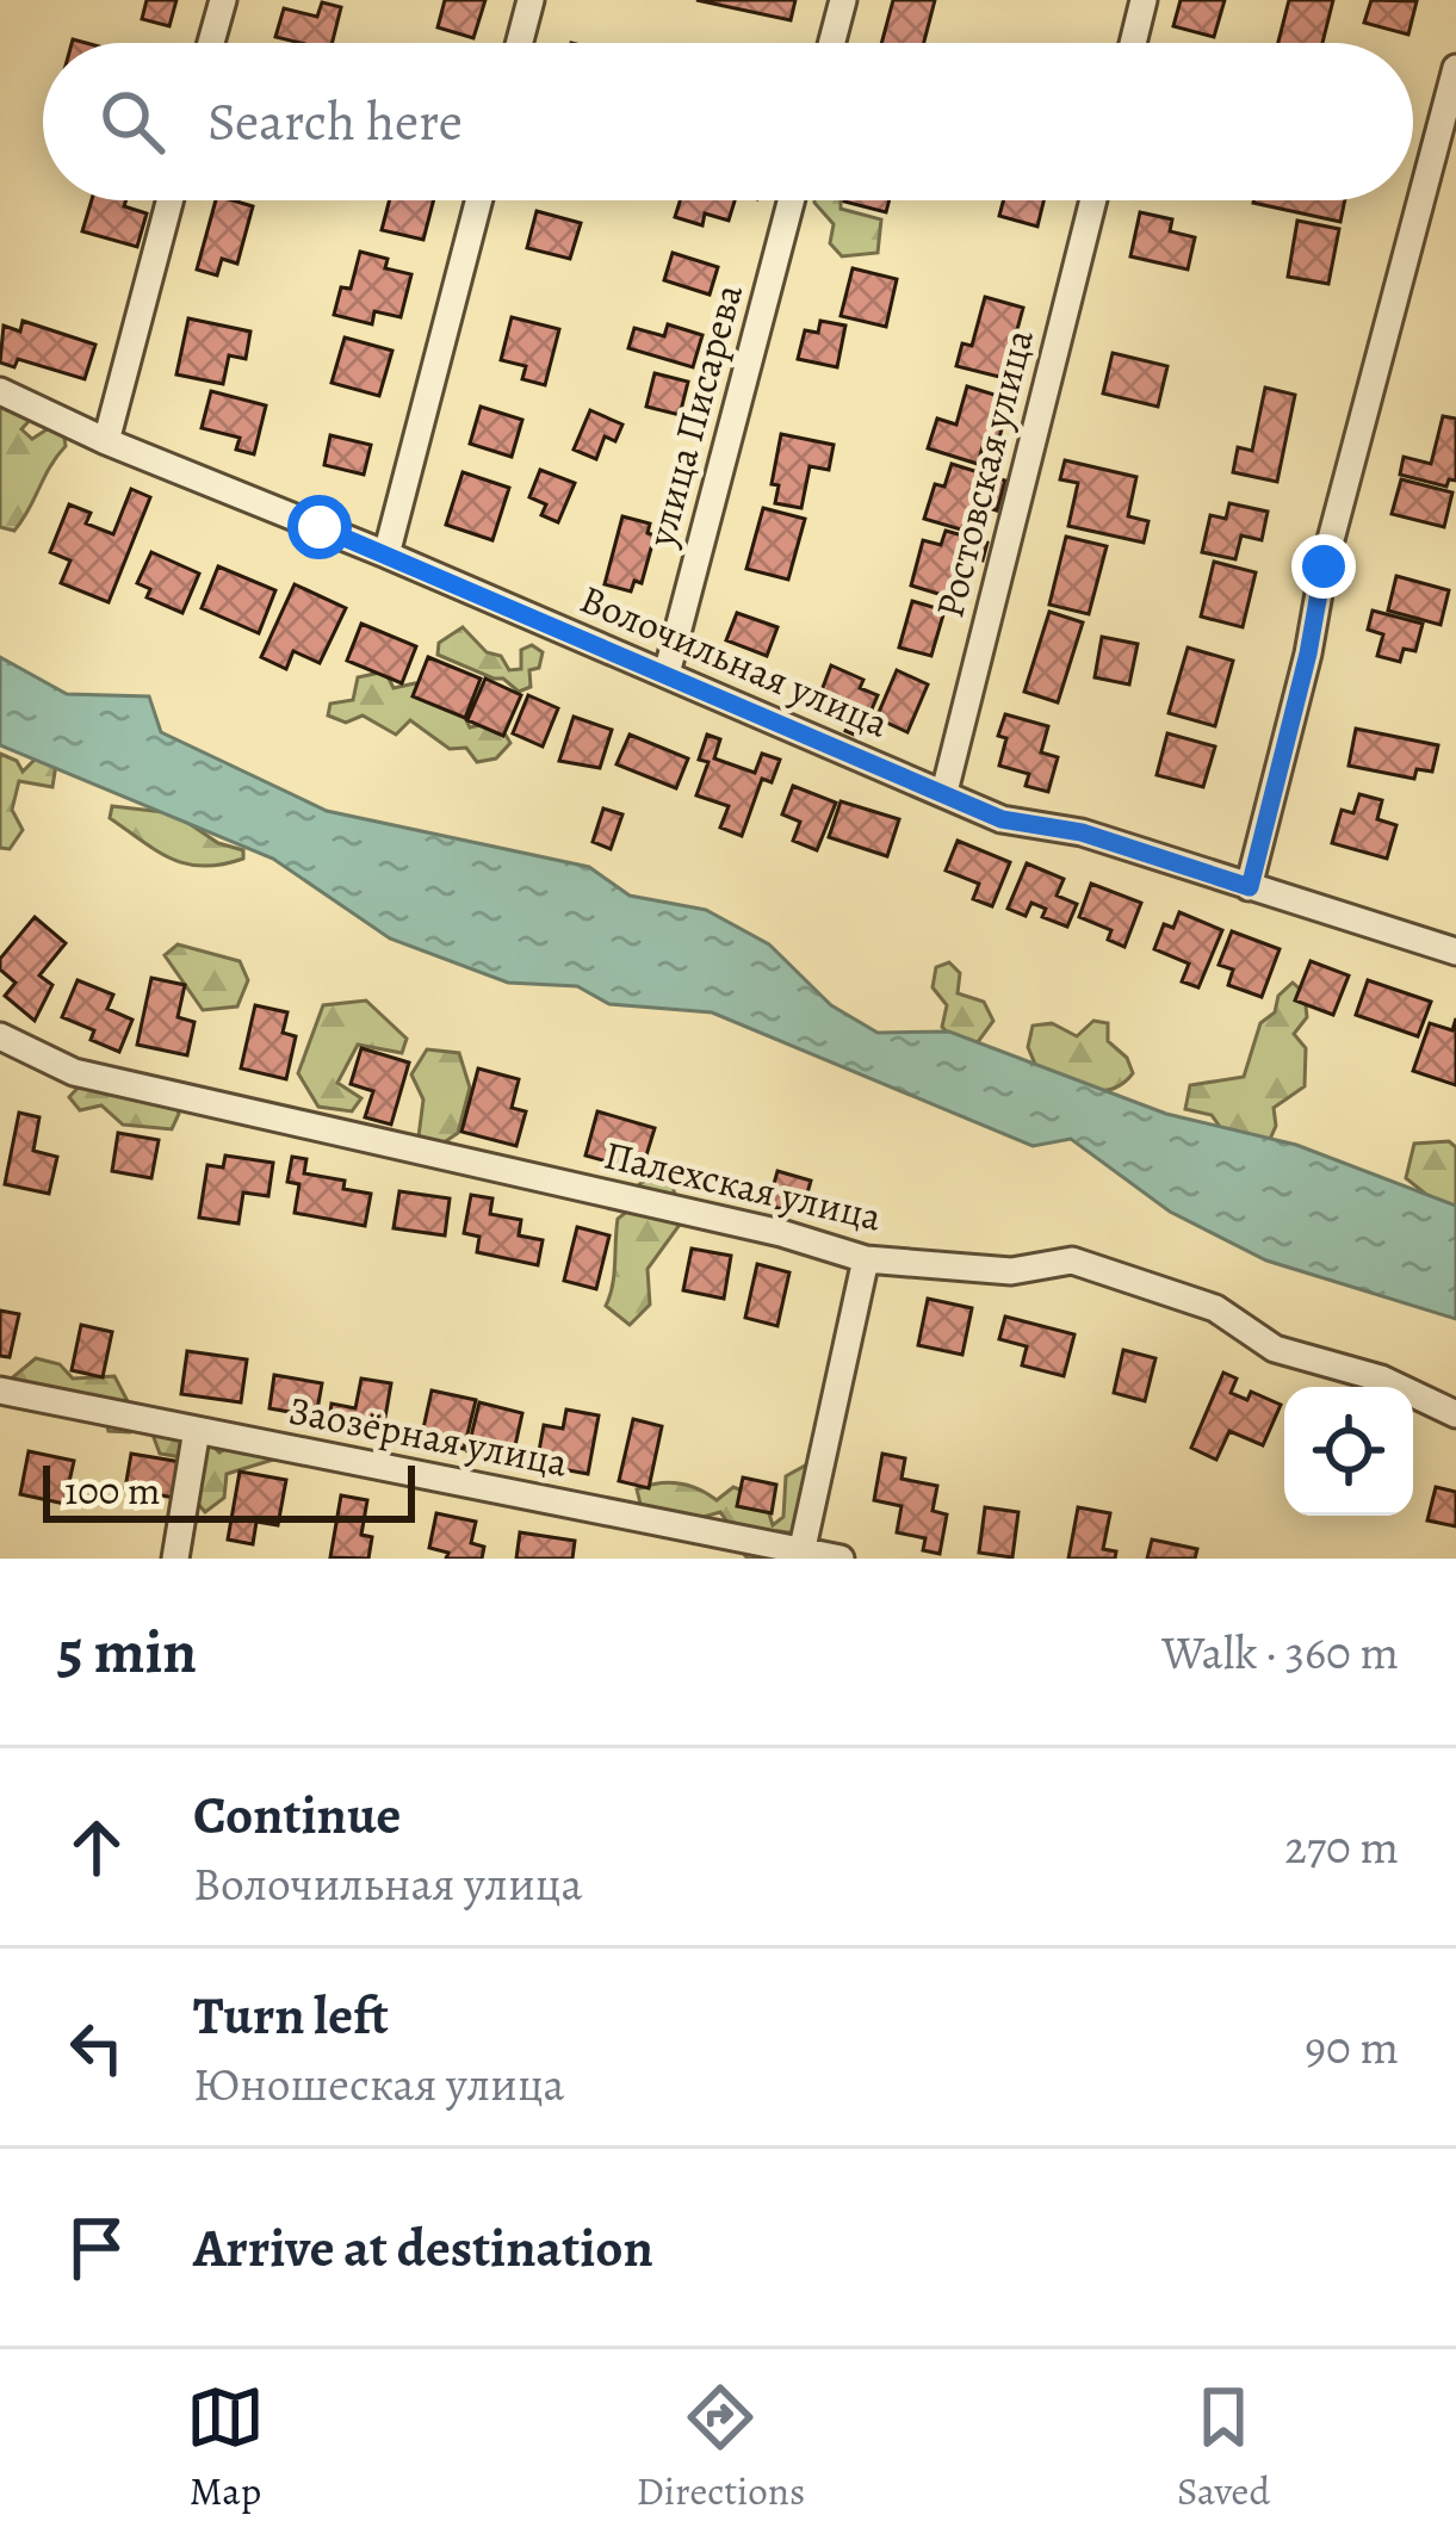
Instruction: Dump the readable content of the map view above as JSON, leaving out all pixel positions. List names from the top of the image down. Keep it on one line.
{"streets":{"street":["улица Писарева","Ростовская улица","Волочильная улица","Палехская улица","Заозёрная улица"]},"crossings":[["улица Писарева","Волочильная улица"],["Ростовская улица","Волочильная улица"]],"scale_bar":"100 m","page":{"search":"Search here","scale":"100 m","heading":["5 min","Walk · 360 m"],"list":[["Continue","Волочильная улица","270 m"],["Turn left","Юношеская улица","90 m"],"Arrive at destination"],"nav":["Map","Directions","Saved"]}}
